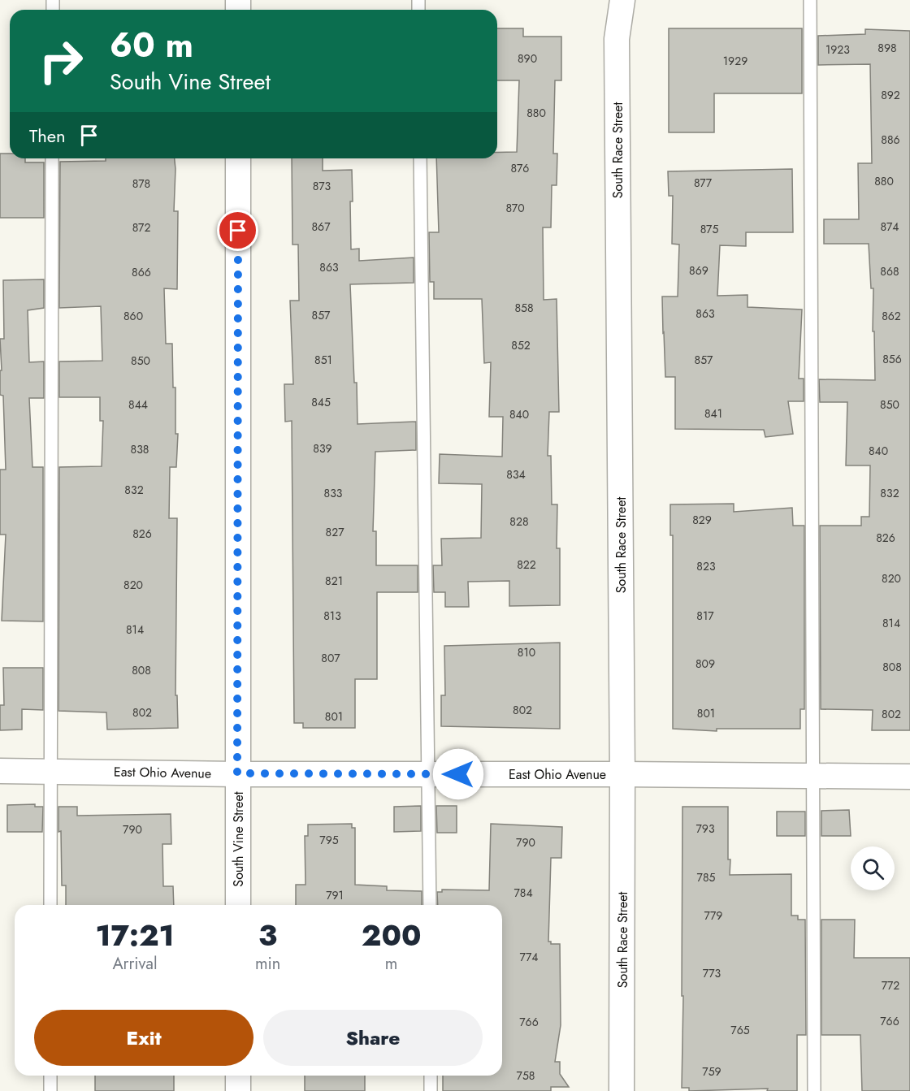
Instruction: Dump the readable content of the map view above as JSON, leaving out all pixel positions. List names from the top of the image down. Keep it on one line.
{"streets":{"street":["South Race Street","East Ohio Avenue","South Vine Street"]},"crossings":[["South Race Street","East Ohio Avenue"],["East Ohio Avenue","South Vine Street"]],"house_numbers":["898","1923","890","1929","892","880","886","876","880","877","878","873","870","867","874","872","875","863","869","868","866","858","863","857","860","862","852","856","851","857","850","845","844","850","841","840","839","838","840","834","832","833","832","829","828","827","826","826","822","823","820","821","820","813","817","814","814","810","807","809","808","808","802","802","801","802","801","793","790","795","790","785","784","791","779","774","773","772","766","766","765","759","758"],"page":{"turn":["60 m","South Vine Street"],"then":"Then","eta":["17:21","Arrival","3","min","200","m"],"buttons":["Exit","Share"]}}
